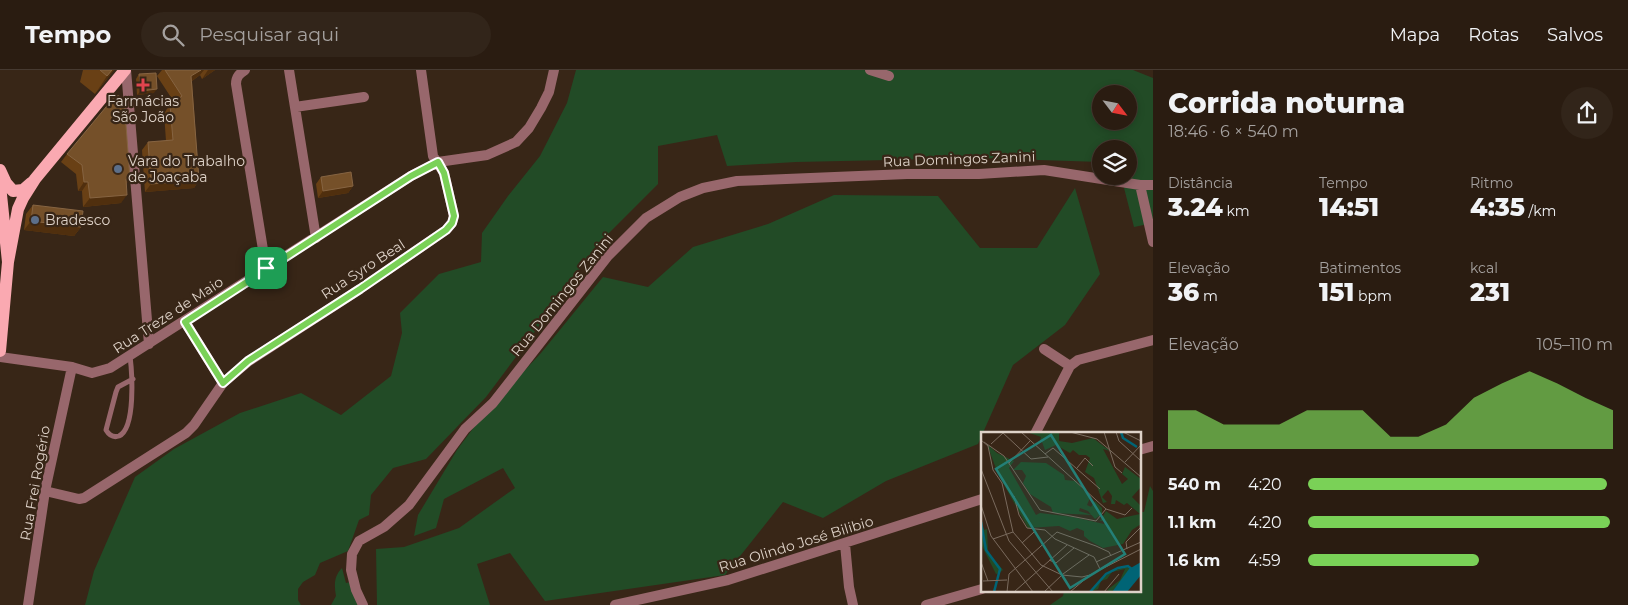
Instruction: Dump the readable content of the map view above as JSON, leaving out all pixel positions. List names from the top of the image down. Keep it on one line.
{"streets":{"street":["Rua Domingos Zanini","Rua Syro Beal","Rua Treze de Maio","Rua Frei Rogério","Rua Olindo José Bilibio"]},"crossings":[["Rua Syro Beal","Rua Treze de Maio"],["Rua Syro Beal","Rua Frei Rogério"],["Rua Treze de Maio","Rua Frei Rogério"]],"places":{"health":["Farmácias São João"],"other":["Vara do Trabalho de Joaçaba","Bradesco"]},"north":"bottom right","page":{"header":"Tempo","search":"Pesquisar aqui","nav":["Mapa","Rotas","Salvos"],"heading":["Corrida noturna","18:46 · 6 × 540 m"],"stats":[["Distância","3.24 km"],["Tempo","14:51"],["Ritmo","4:35 /km"],["Elevação","36 m"],["Batimentos","151 bpm"],["kcal","231"]],"chart":["Elevação","105–110 m"],"list":[{"name":"540 m","note":"4:20"},{"name":"1.1 km","note":"4:20"},{"name":"1.6 km","note":"4:59"}]}}
